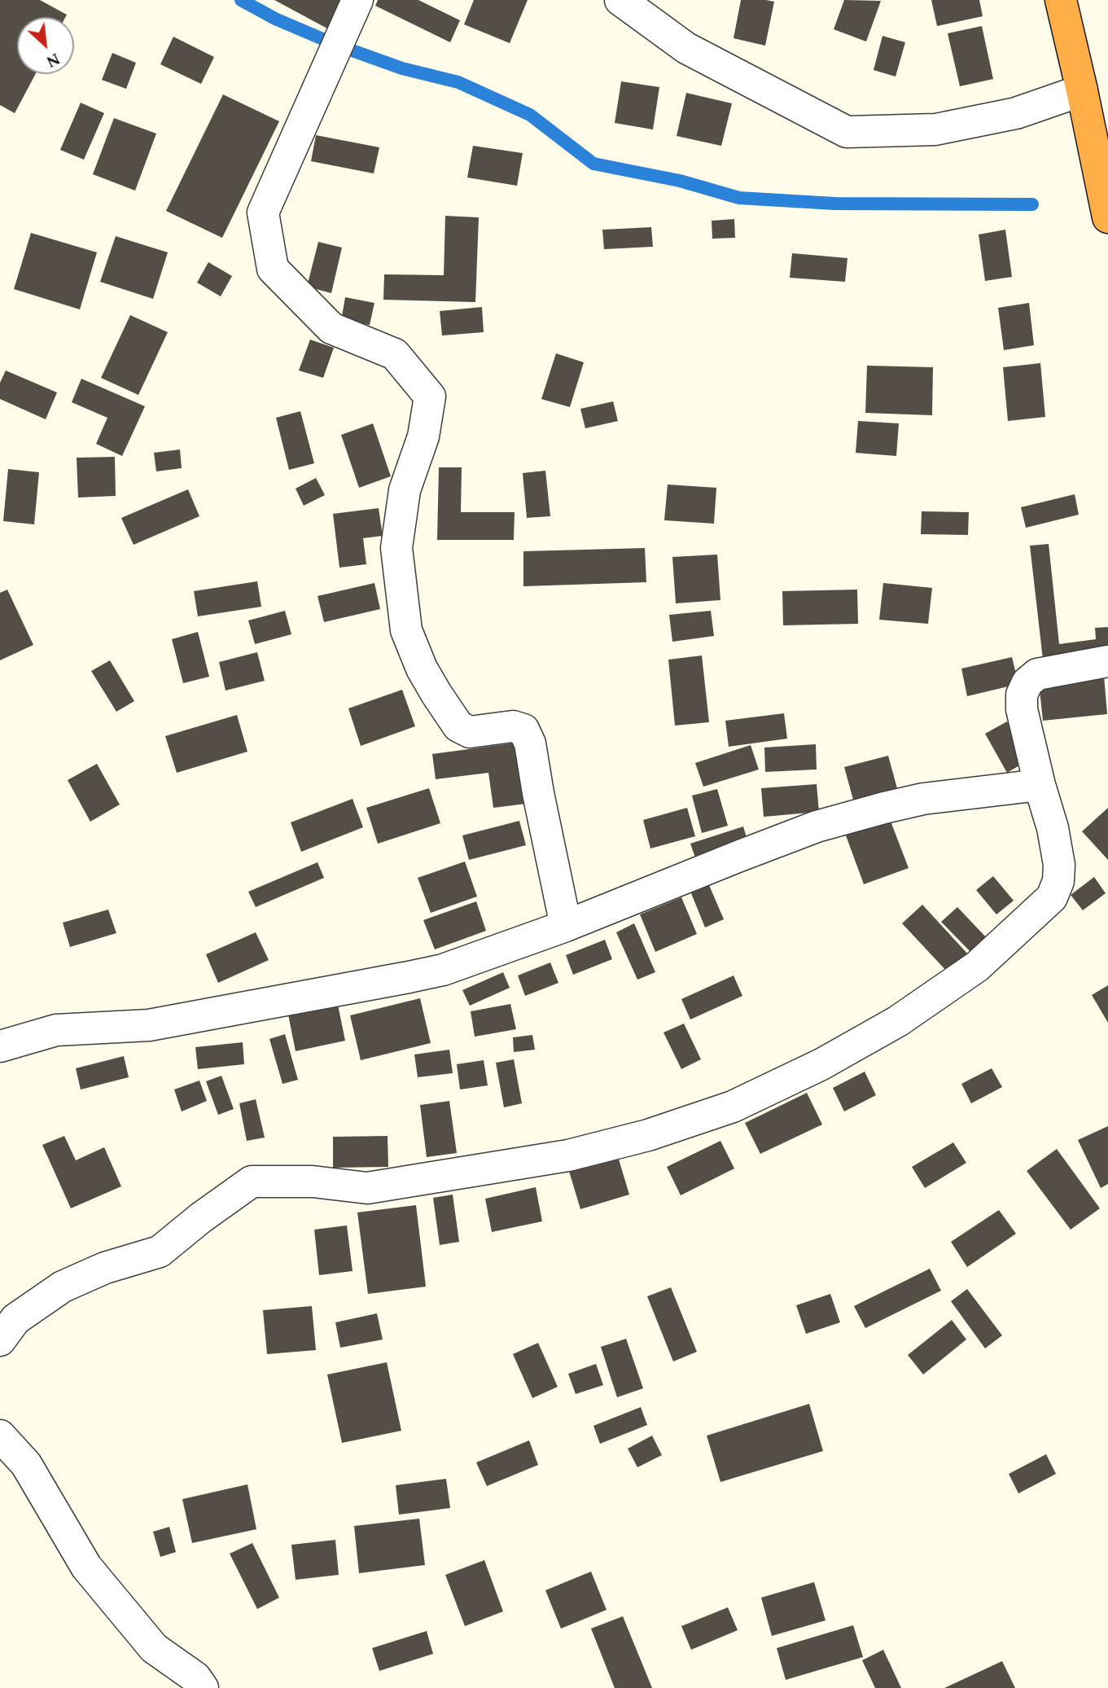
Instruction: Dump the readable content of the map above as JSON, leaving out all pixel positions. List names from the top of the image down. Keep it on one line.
{"north":"bottom right"}
